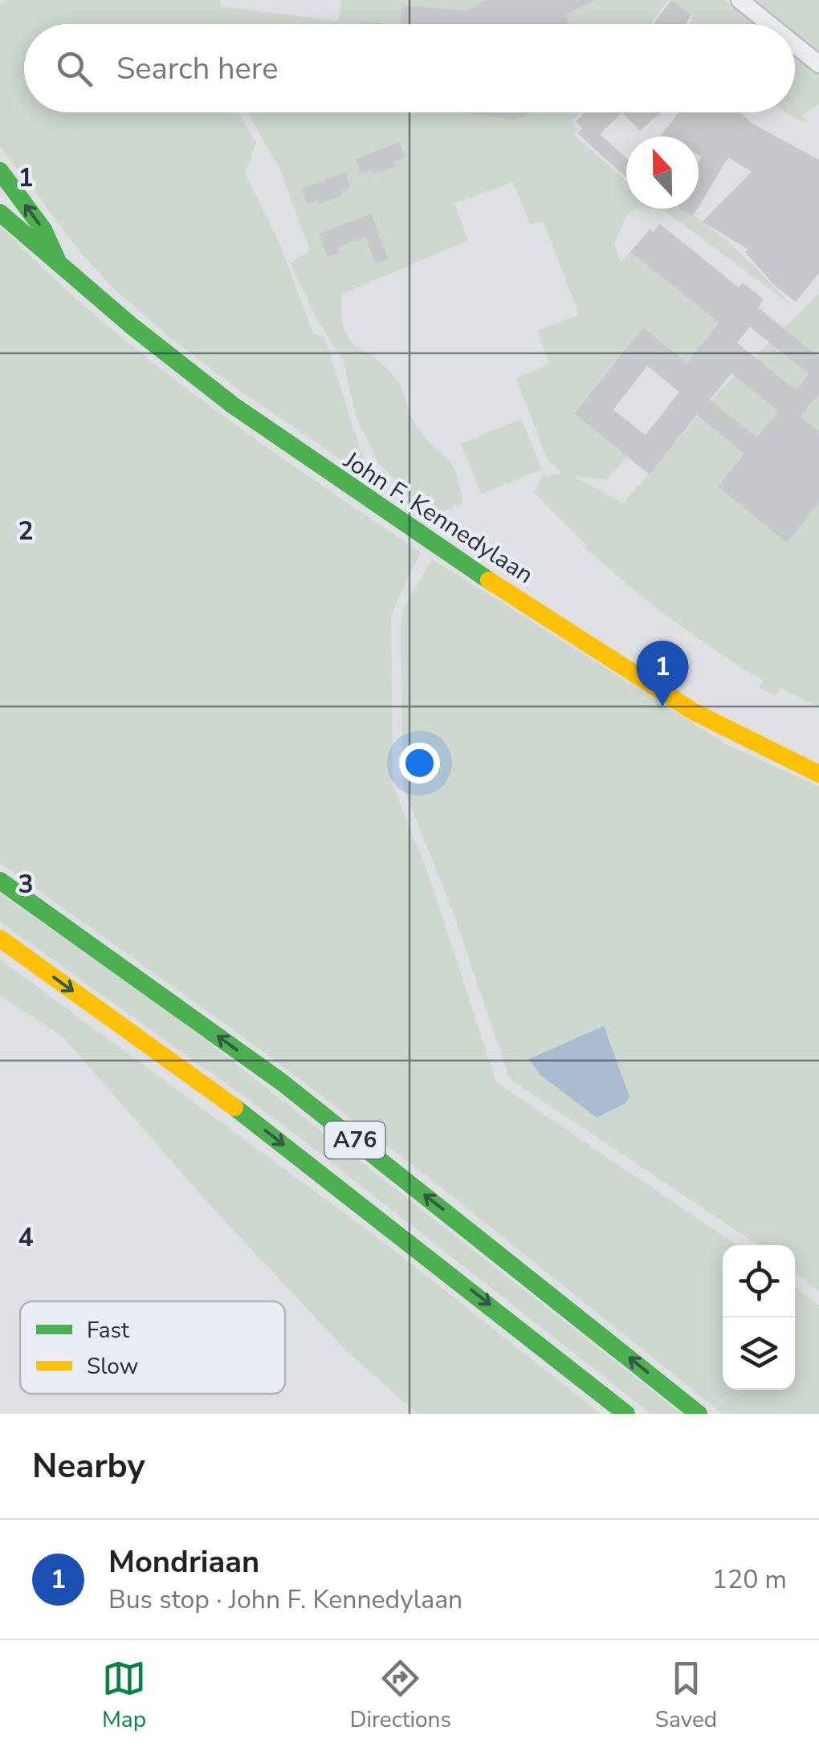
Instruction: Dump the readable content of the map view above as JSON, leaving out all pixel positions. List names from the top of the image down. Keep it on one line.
{"streets":{"main road":["John F. Kennedylaan","A76"]},"legend":["Fast","Slow"],"north":"top","page":{"search":"Search here","pins":"1","heading":"Nearby","list":[{"mark":"1","name":"Mondriaan","note":"Bus stop · John F. Kennedylaan","value":"120 m"}],"nav":["Map","Directions","Saved"]},"grid":{"rows":["1","2","3","4"]}}
